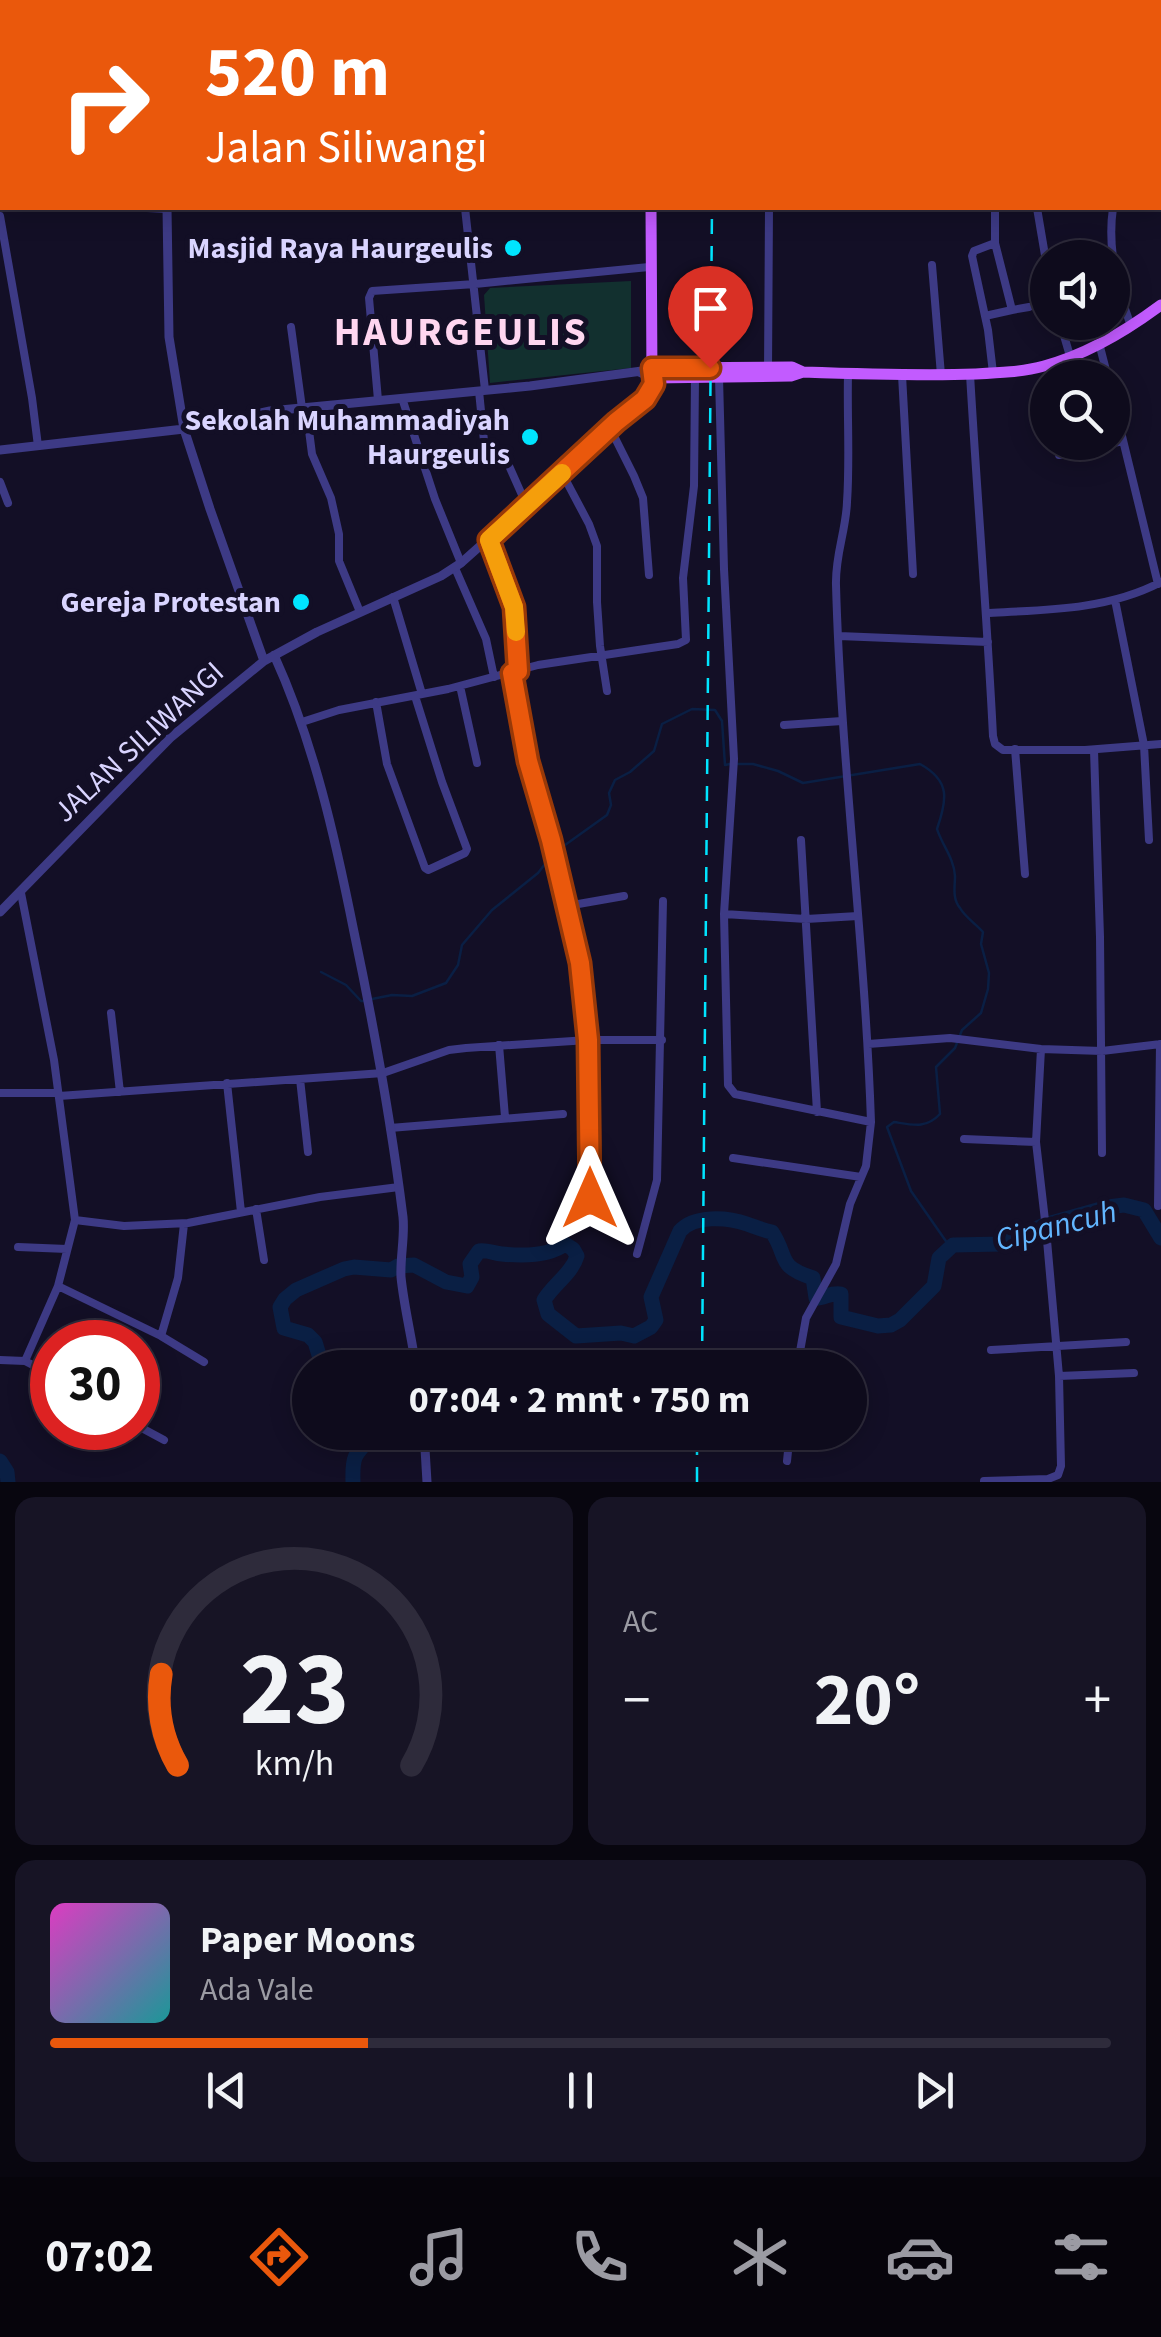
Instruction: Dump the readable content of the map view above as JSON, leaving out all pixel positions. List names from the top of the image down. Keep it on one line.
{"streets":{"street":["JALAN SILIWANGI"]},"districts":["HAURGEULIS"],"water":["Cipancuh"],"places":["Masjid Raya Haurgeulis","Sekolah Muhammadiyah Haurgeulis","Gereja Protestan"],"page":{"turn":["520 m","Jalan Siliwangi"],"limit":"30","trip":"07:04 · 2 mnt · 750 m","tile":"AC","heat":["−","20°","+"],"song":["Paper Moons","Ada Vale"],"tabs":"07:02","gauge":["23","km/h"]}}
